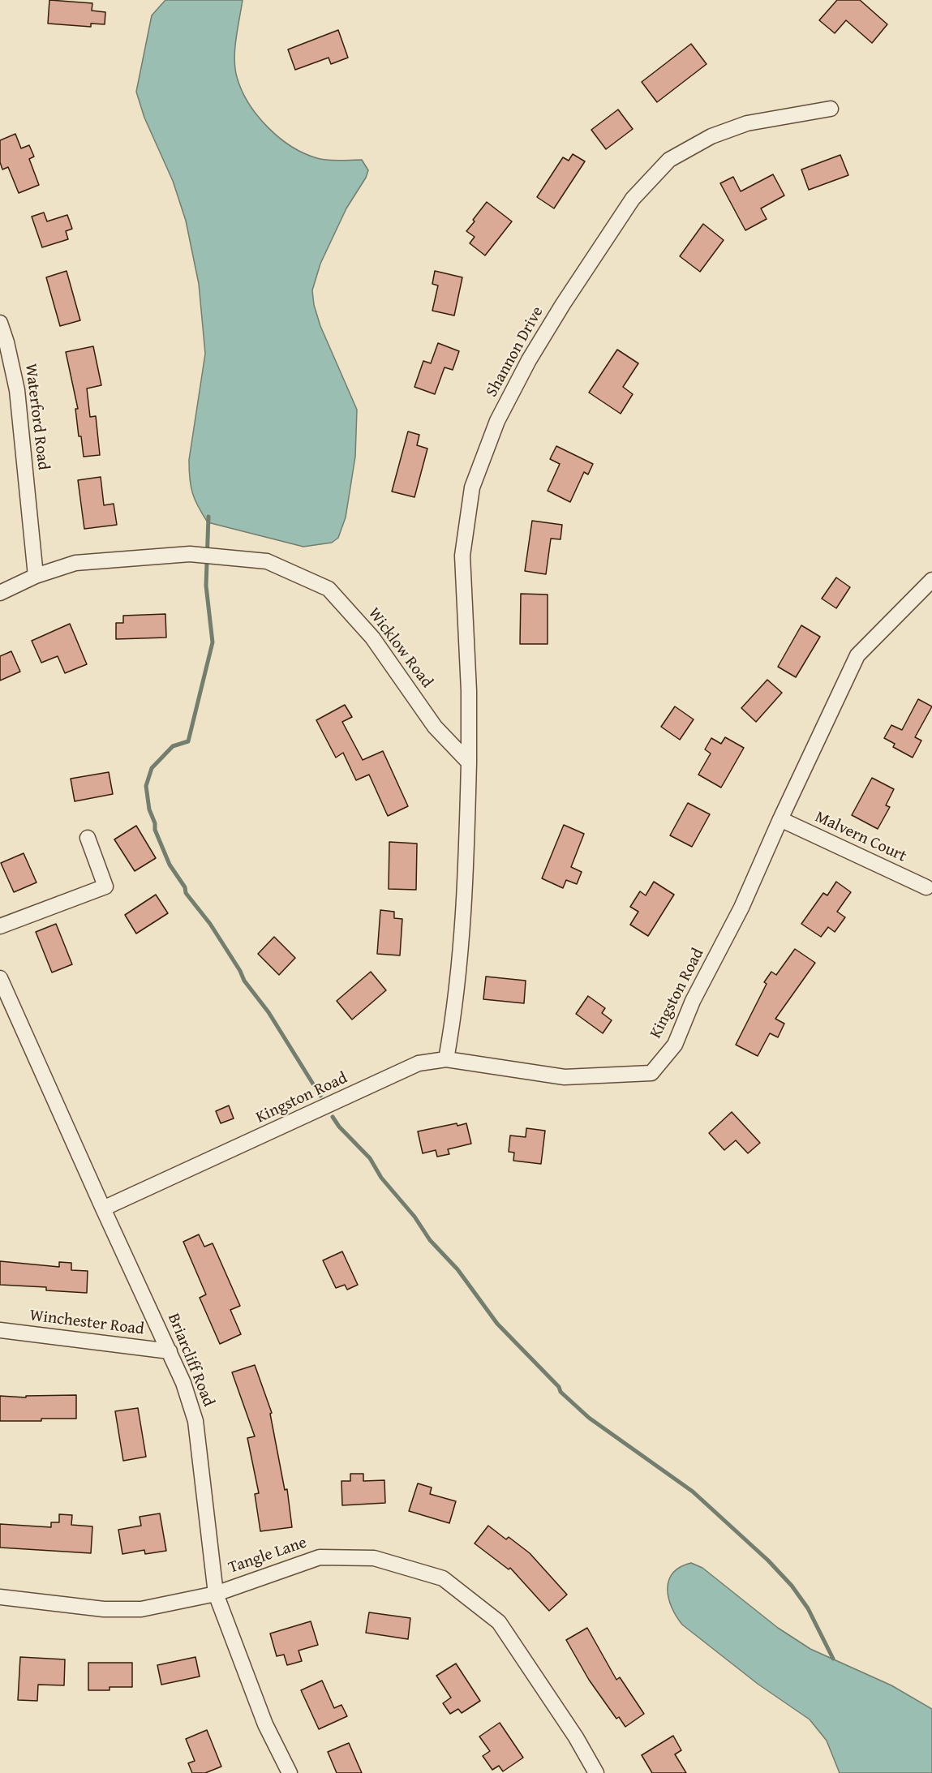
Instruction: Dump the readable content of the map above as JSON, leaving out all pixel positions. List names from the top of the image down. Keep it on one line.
{"streets":{"street":["Shannon Drive","Waterford Road","Wicklow Road","Malvern Court","Kingston Road","Winchester Road","Briarcliff Road","Tangle Lane"]},"crossings":[["Shannon Drive","Wicklow Road"],["Waterford Road","Wicklow Road"],["Malvern Court","Kingston Road"],["Kingston Road","Briarcliff Road"],["Winchester Road","Briarcliff Road"],["Briarcliff Road","Tangle Lane"]]}
